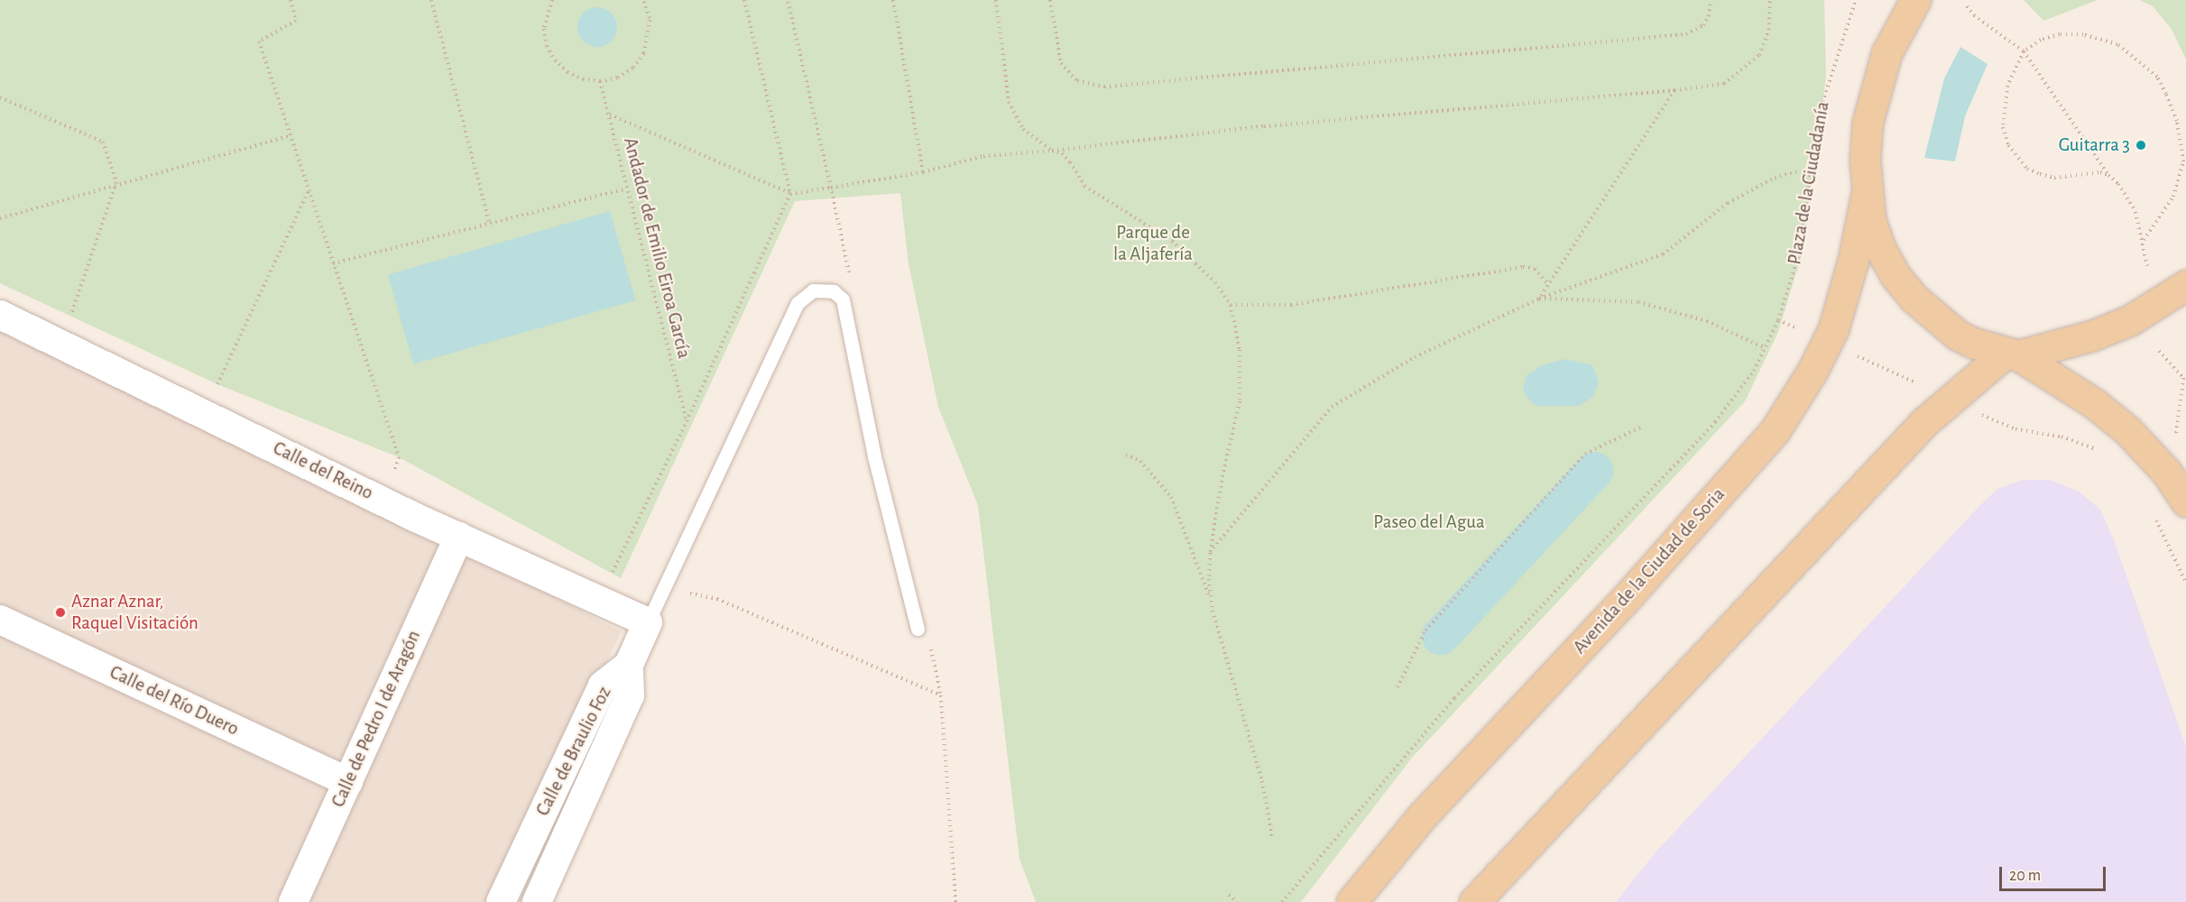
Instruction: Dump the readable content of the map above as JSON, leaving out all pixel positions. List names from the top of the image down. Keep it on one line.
{"streets":{"main road":["Avenida de la Ciudad de Soria"],"street":["Calle del Reino","Calle del Río Duero","Calle de Pedro I de Aragón","Calle de Braulio Foz"],"path":["Plaza de la Ciudadanía","Andador de Emilio Eiroa García"]},"crossings":[["Calle del Reino","Calle de Pedro I de Aragón"],["Calle del Río Duero","Calle de Pedro I de Aragón"]],"parks":["Parque de la Aljafería","Paseo del Agua"],"places":["Guitarra 3","Aznar Aznar, Raquel Visitación"],"scale_bar":"20 m"}
